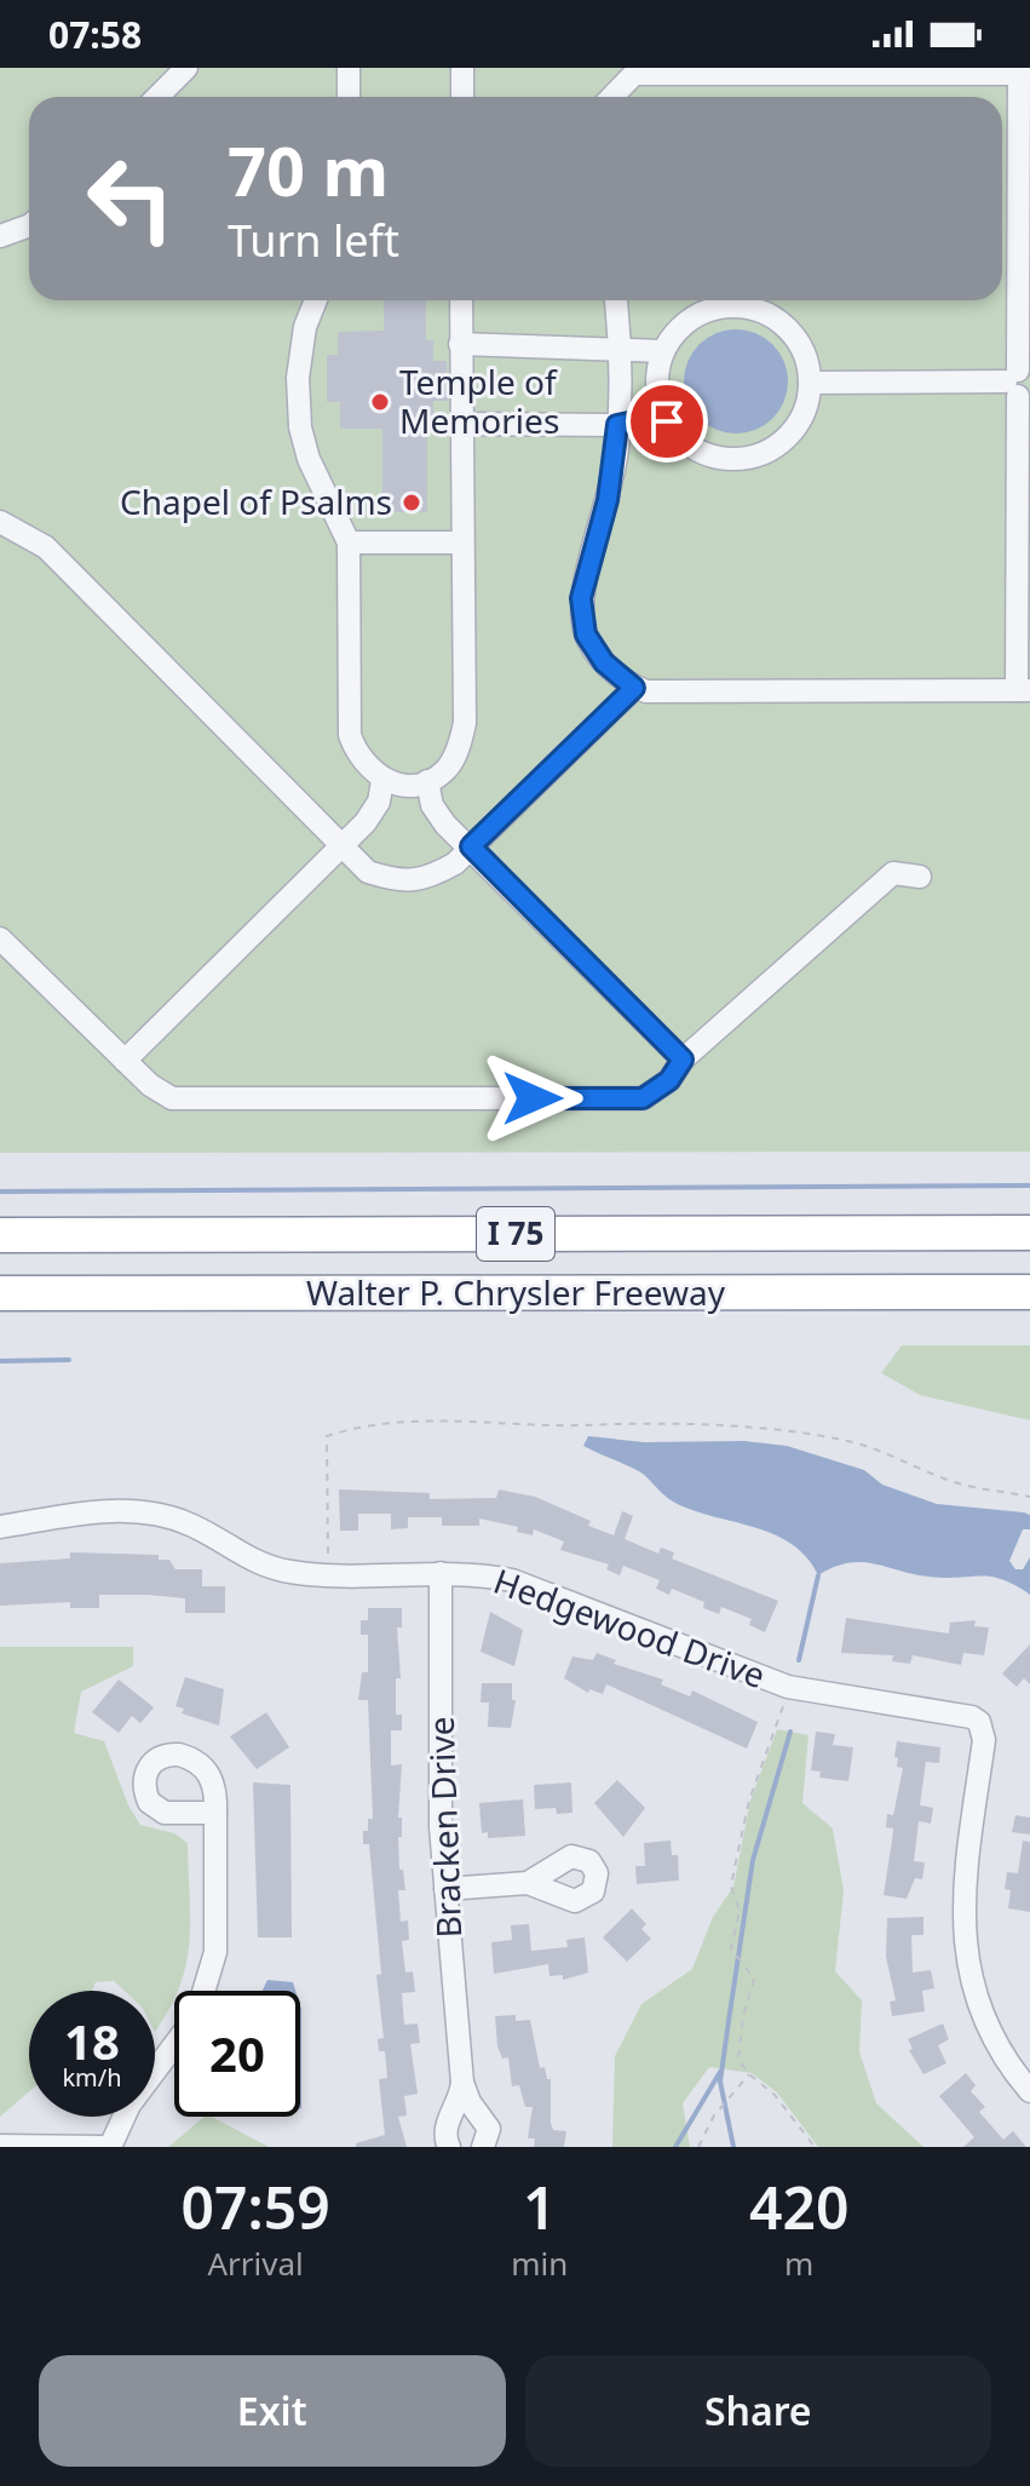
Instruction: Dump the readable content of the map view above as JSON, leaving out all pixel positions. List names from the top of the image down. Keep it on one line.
{"streets":{"highway":["I 75","Walter P. Chrysler Freeway"],"street":["Hedgewood Drive","Bracken Drive"]},"crossings":[["Hedgewood Drive","Bracken Drive"]],"places":["Temple of Memories","Chapel of Psalms"],"page":{"status":"07:58","turn":["70 m","Turn left"],"speed":"18 km/h","limit":"20","eta":["07:59","Arrival","1","min","420","m"],"buttons":["Exit","Share"]}}
